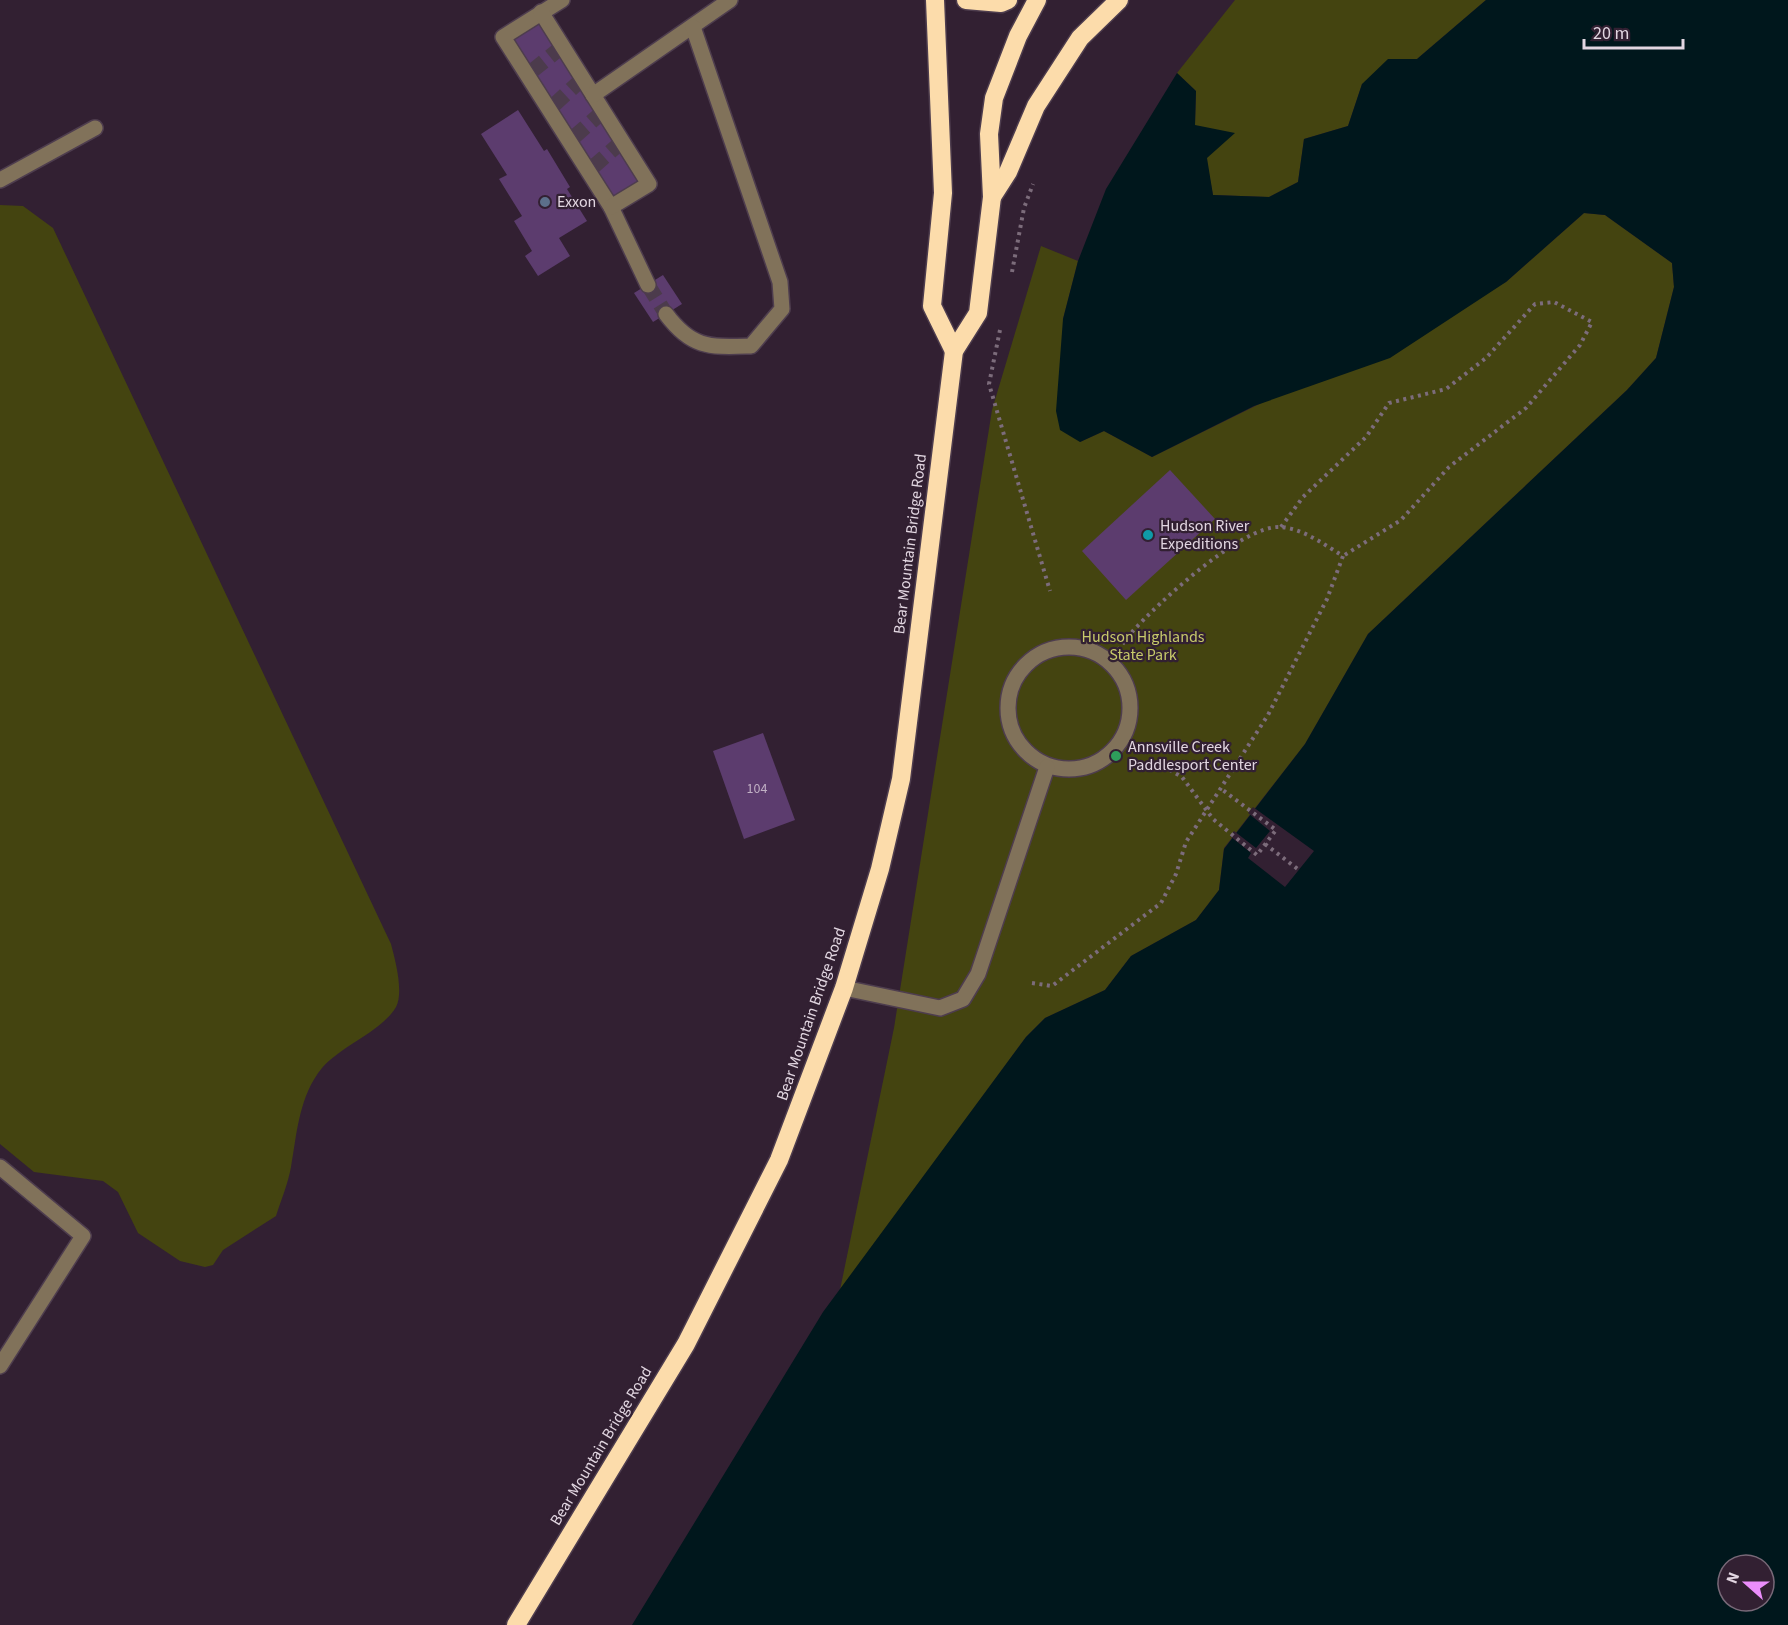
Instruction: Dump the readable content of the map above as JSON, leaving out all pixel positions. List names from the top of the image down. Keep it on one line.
{"streets":{"highway":["Bear Mountain Bridge Road"]},"parks":["Hudson Highlands State Park"],"places":["Exxon","Hudson River Expeditions","Annsville Creek Paddlesport Center"],"house_numbers":["104"],"scale_bar":"20 m","north":"left"}
